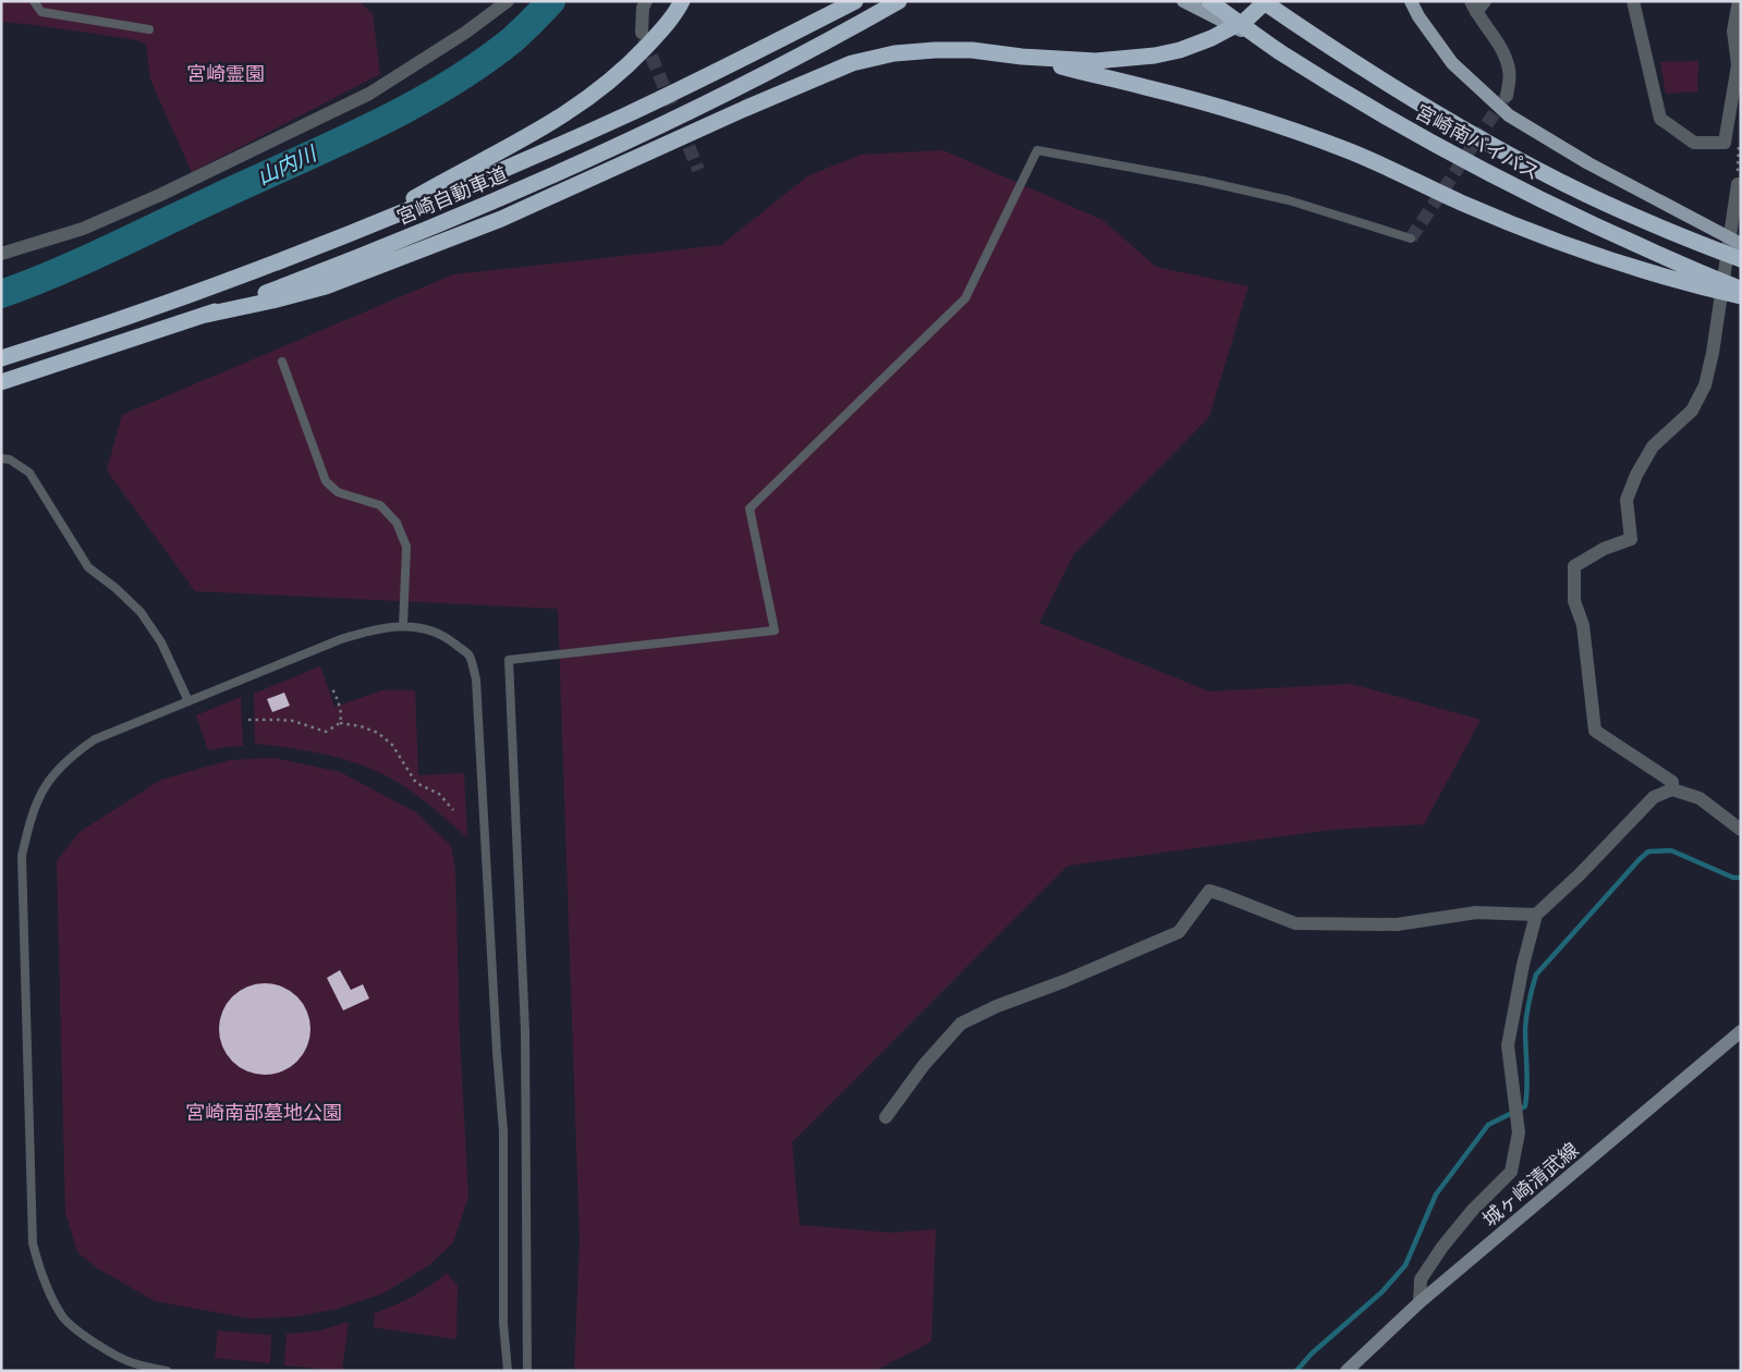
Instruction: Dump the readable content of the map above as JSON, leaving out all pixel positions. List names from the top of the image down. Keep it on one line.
{"streets":{"highway":["宮崎南バイパス","宮崎自動車道"],"main road":["城ヶ崎清武線"]},"water":["山内川"],"parks":["宮崎霊園","宮崎南部墓地公園"]}
